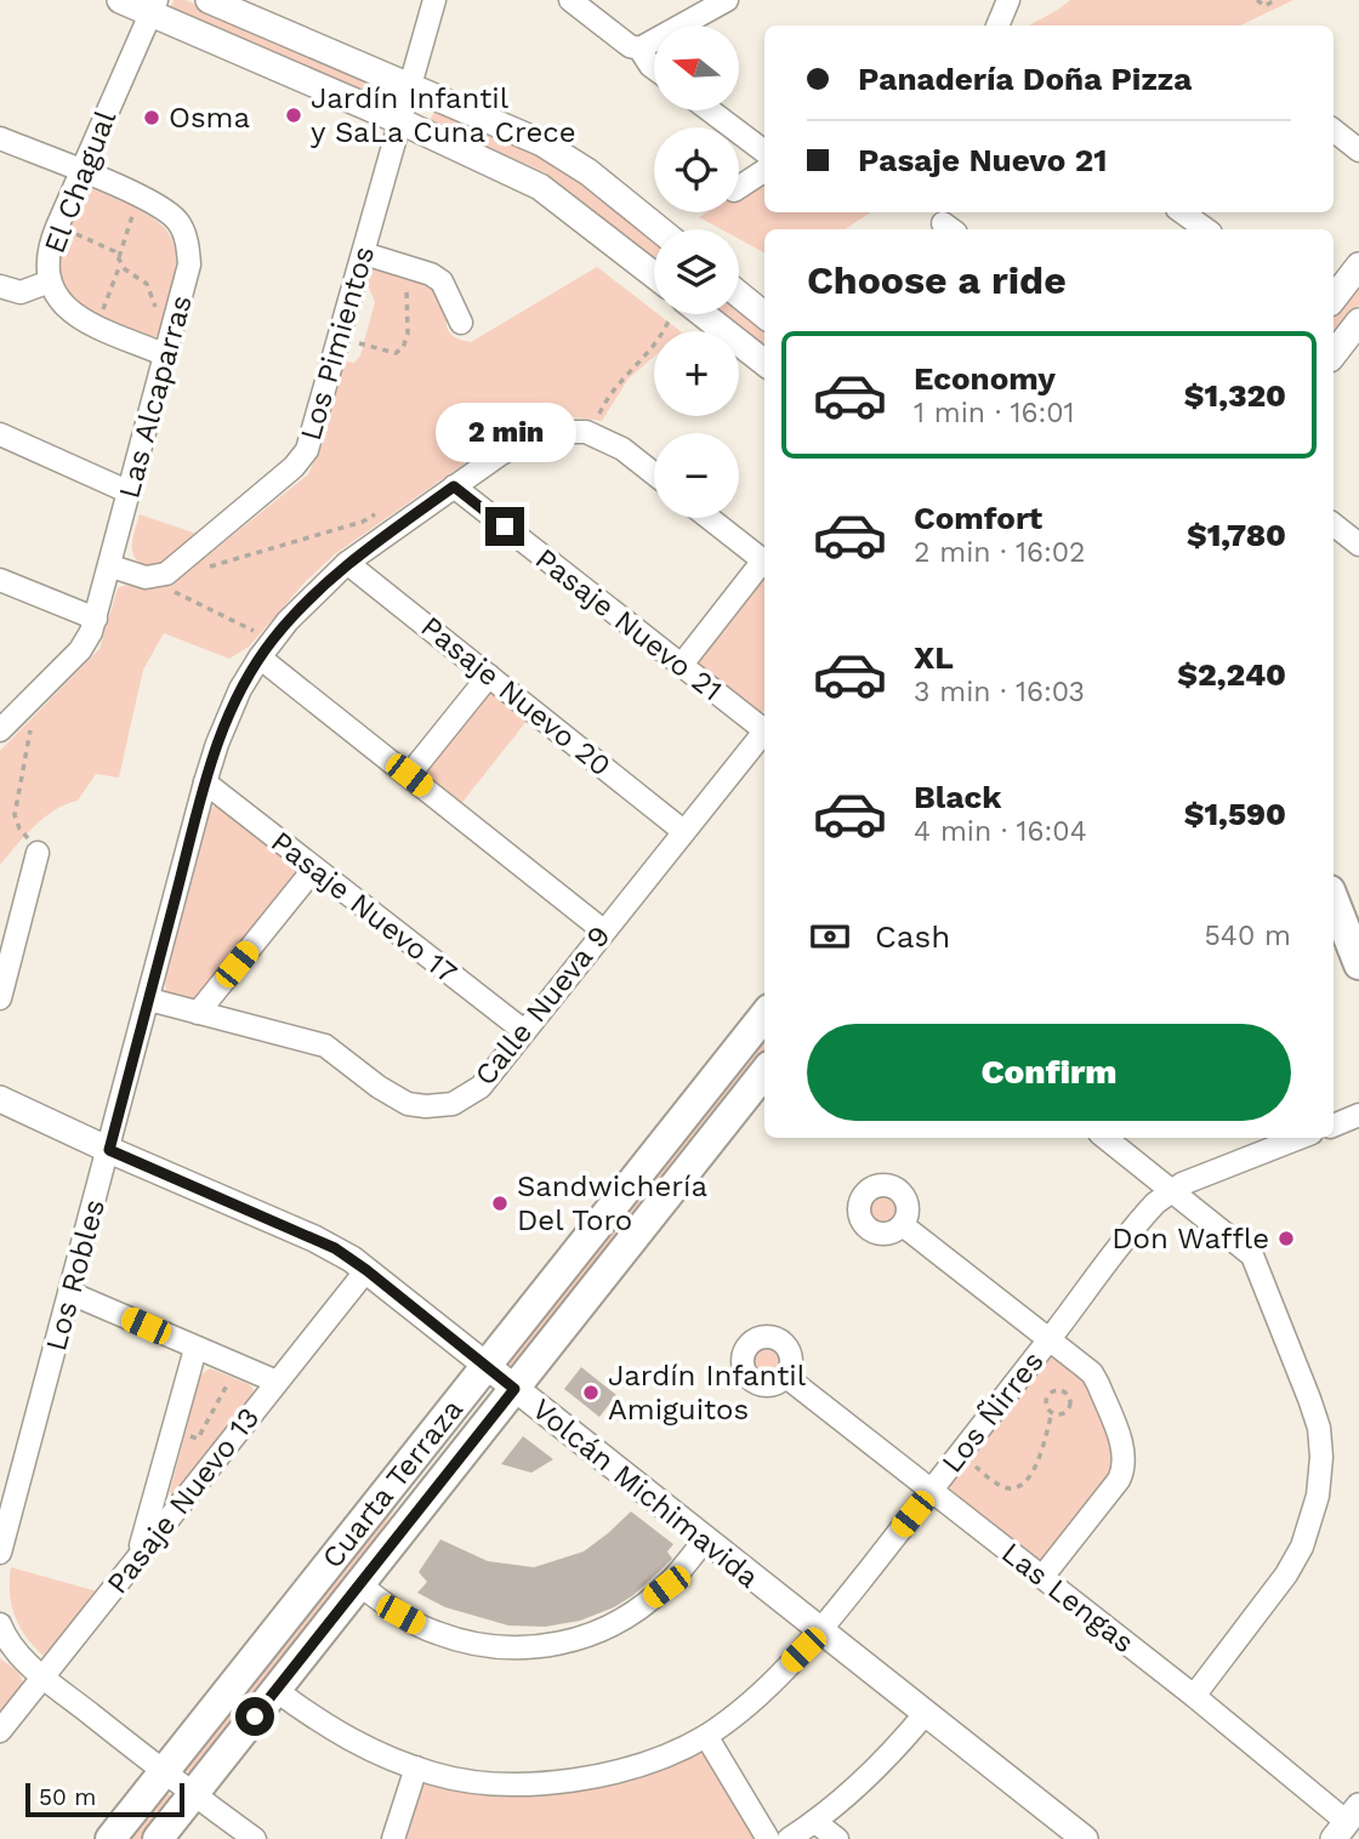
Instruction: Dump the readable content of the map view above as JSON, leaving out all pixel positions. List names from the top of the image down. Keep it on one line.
{"streets":{"main road":["Cuarta Terraza"],"street":["El Chagual","Los Pimientos","Las Alcaparras","Pasaje Nuevo 21","Pasaje Nuevo 20","Pasaje Nuevo 17","Calle Nueva 9","Los Robles","Los Ñirres","Volcán Michimavida","Pasaje Nuevo 13","Las Lengas"]},"crossings":[["El Chagual","Las Alcaparras"],["Pasaje Nuevo 21","Los Robles"],["Pasaje Nuevo 20","Calle Nueva 9"],["Pasaje Nuevo 20","Los Robles"],["Pasaje Nuevo 17","Calle Nueva 9"],["Pasaje Nuevo 17","Los Robles"],["Calle Nueva 9","Los Robles"],["Los Robles","Volcán Michimavida"],["Los Ñirres","Cuarta Terraza"],["Los Ñirres","Volcán Michimavida"],["Los Ñirres","Las Lengas"],["Cuarta Terraza","Volcán Michimavida"],["Volcán Michimavida","Pasaje Nuevo 13"]],"places":["Jardín Infantil y SaLa Cuna Crece","Osma","Sandwichería Del Toro","Don Waffle","Jardín Infantil Amiguitos"],"scale_bar":"50 m","north":"left","page":{"map_buttons":["+","−"],"banner":["Panadería Doña Pizza","Pasaje Nuevo 21"],"heading":"Choose a ride","list":[{"name":"Economy","note":"1 min · 16:01","value":"$1,320"},{"name":"Comfort","note":"2 min · 16:02","value":"$1,780"},{"name":"XL","note":"3 min · 16:03","value":"$2,240"},{"name":"Black","note":"4 min · 16:04","value":"$1,590"}],"bubble":"2 min","pay":["Cash","540 m"],"buttons":"Confirm","scale":"50 m"}}
